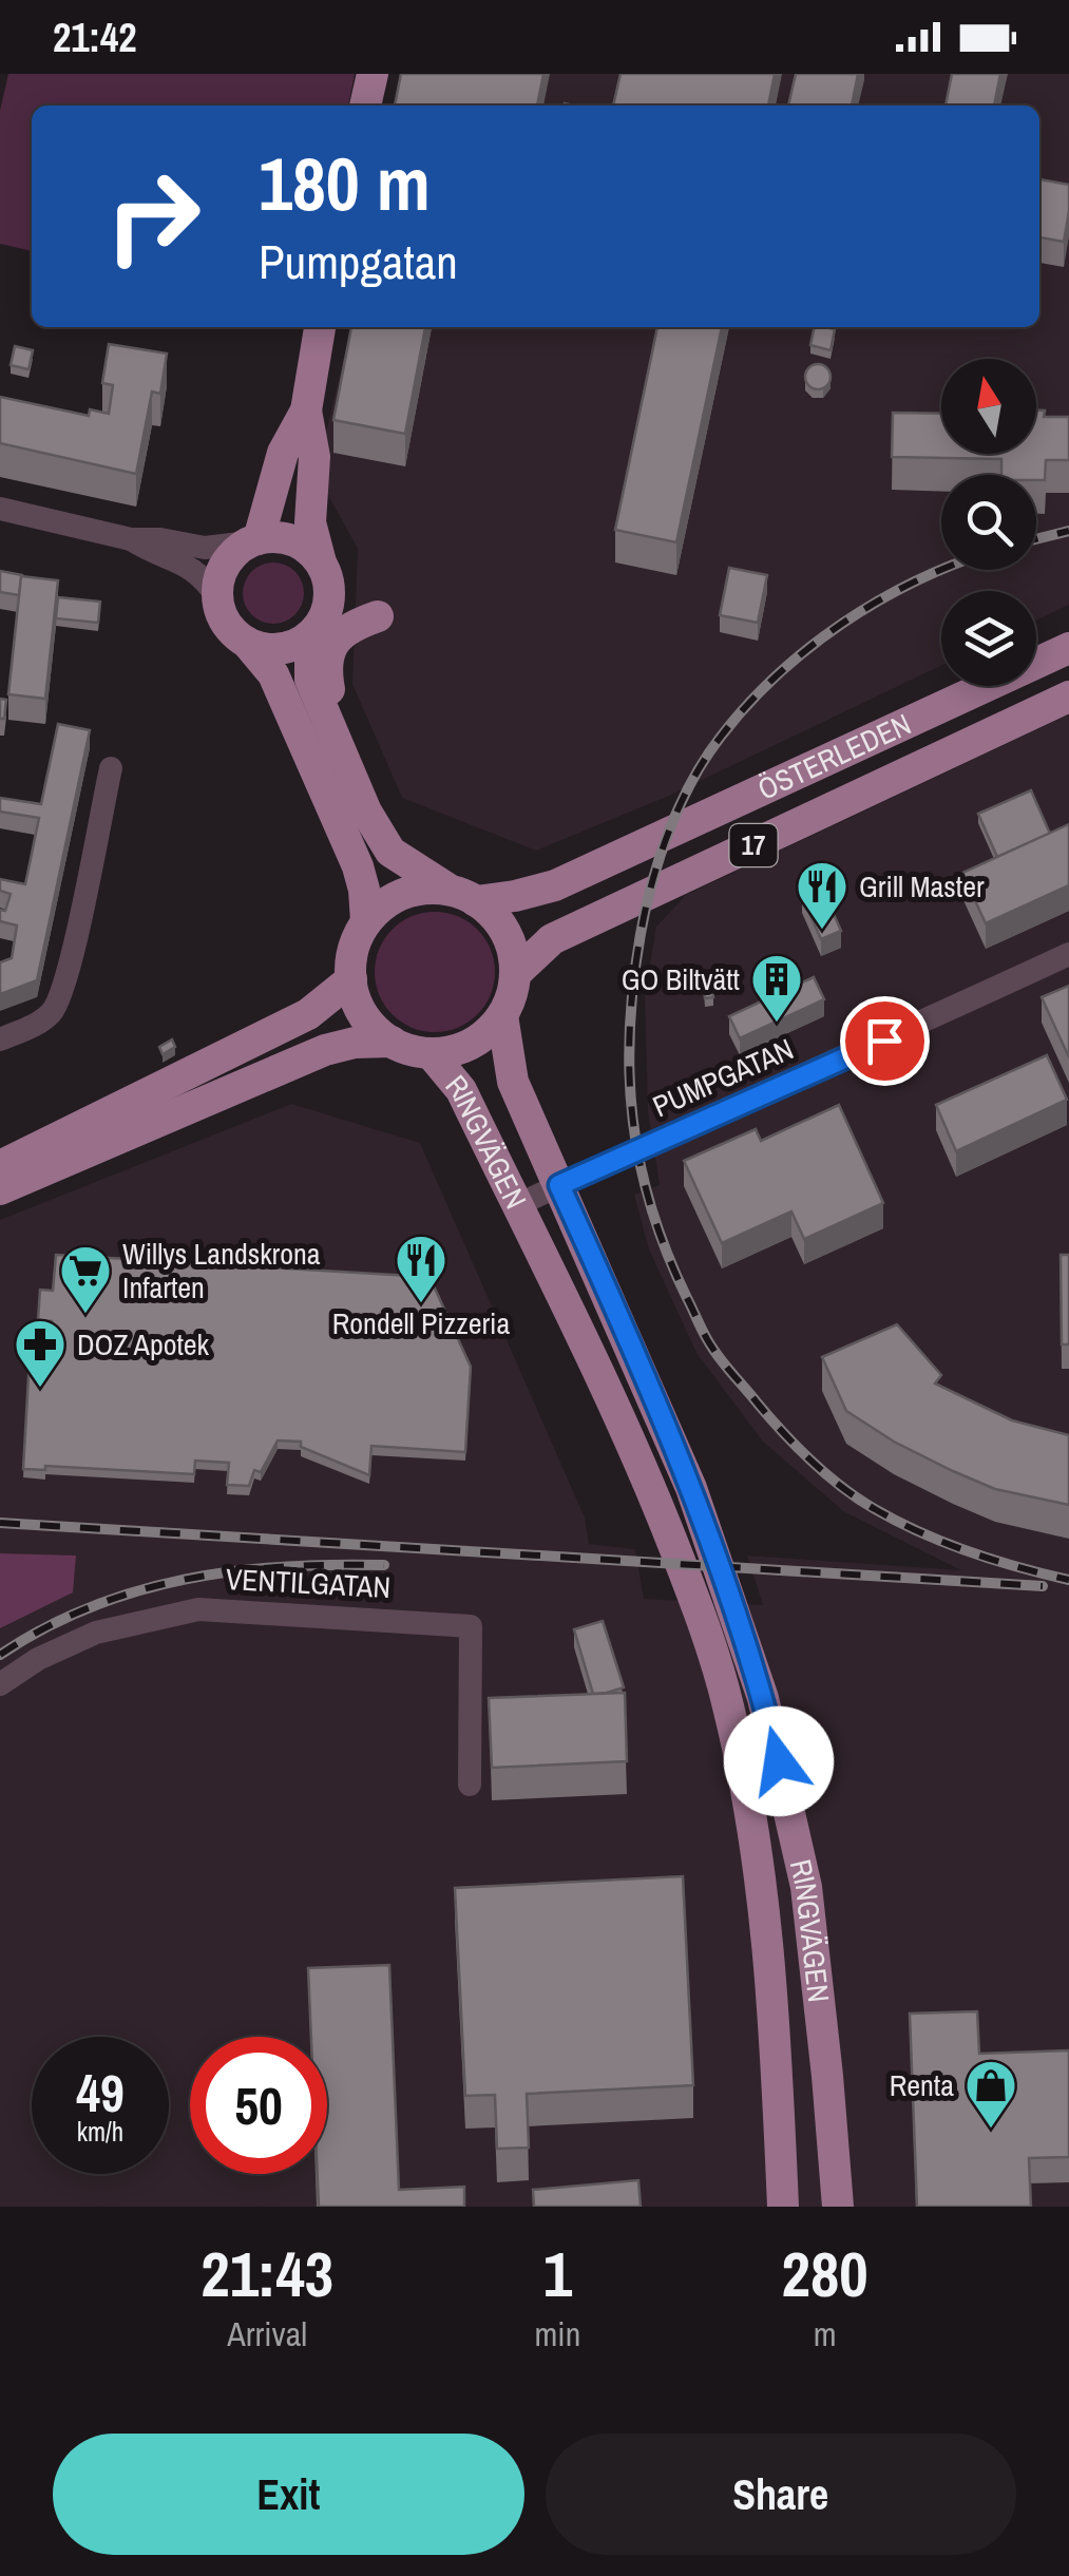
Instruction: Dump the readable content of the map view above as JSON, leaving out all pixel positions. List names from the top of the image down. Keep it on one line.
{"streets":{"main road":["ÖSTERLEDEN","17","RINGVÄGEN"],"street":["PUMPGATAN","VENTILGATAN"]},"crossings":[["ÖSTERLEDEN","17"],["ÖSTERLEDEN","RINGVÄGEN"],["17","RINGVÄGEN"],["PUMPGATAN","RINGVÄGEN"]],"places":{"restaurant":["Grill Master","Rondell Pizzeria"],"building":["GO Biltvätt"],"supermarket":["Willys Landskrona Infarten"],"pharmacy":["DOZ Apotek"],"shop":["Renta"]},"north":"top","page":{"status":"21:42","turn":["180 m","Pumpgatan"],"speed":"49 km/h","limit":"50","eta":["21:43","Arrival","1","min","280","m"],"buttons":["Exit","Share"]}}
